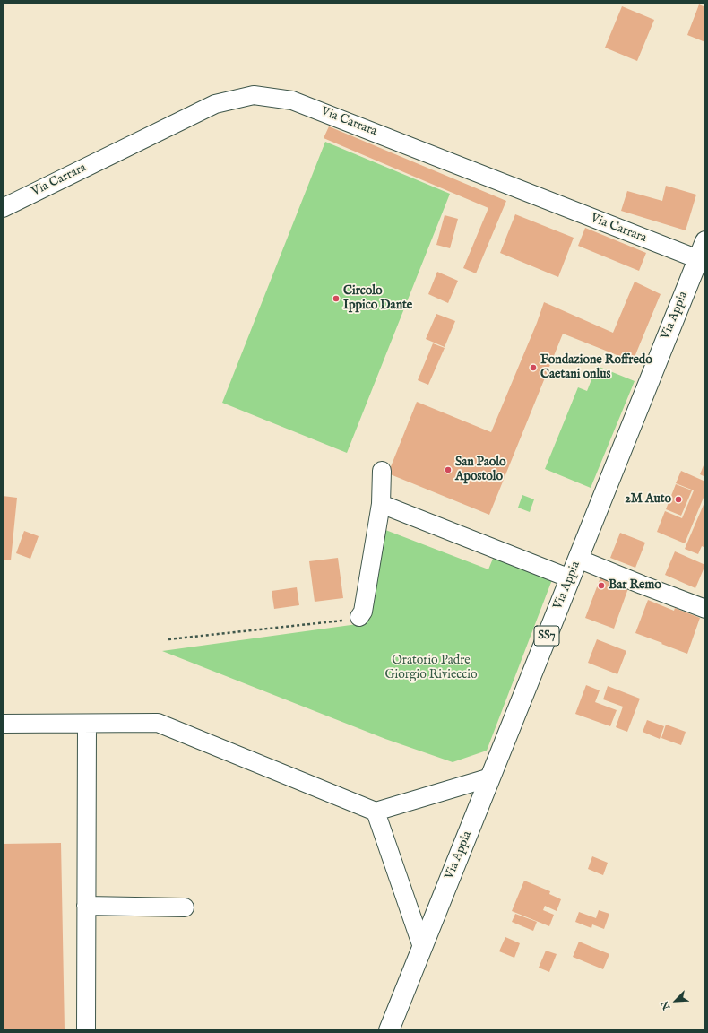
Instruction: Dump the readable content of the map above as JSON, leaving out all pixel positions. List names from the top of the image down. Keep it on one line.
{"streets":{"main road":["Via Appia","SS7"],"street":["Via Carrara"]},"crossings":[["Via Carrara","Via Appia"]],"parks":["Oratorio Padre Giorgio Rivieccio"],"places":["Circolo Ippico Dante","Fondazione Roffredo Caetani onlus","San Paolo Apostolo","2M Auto","Bar Remo"],"north":"bottom left"}
